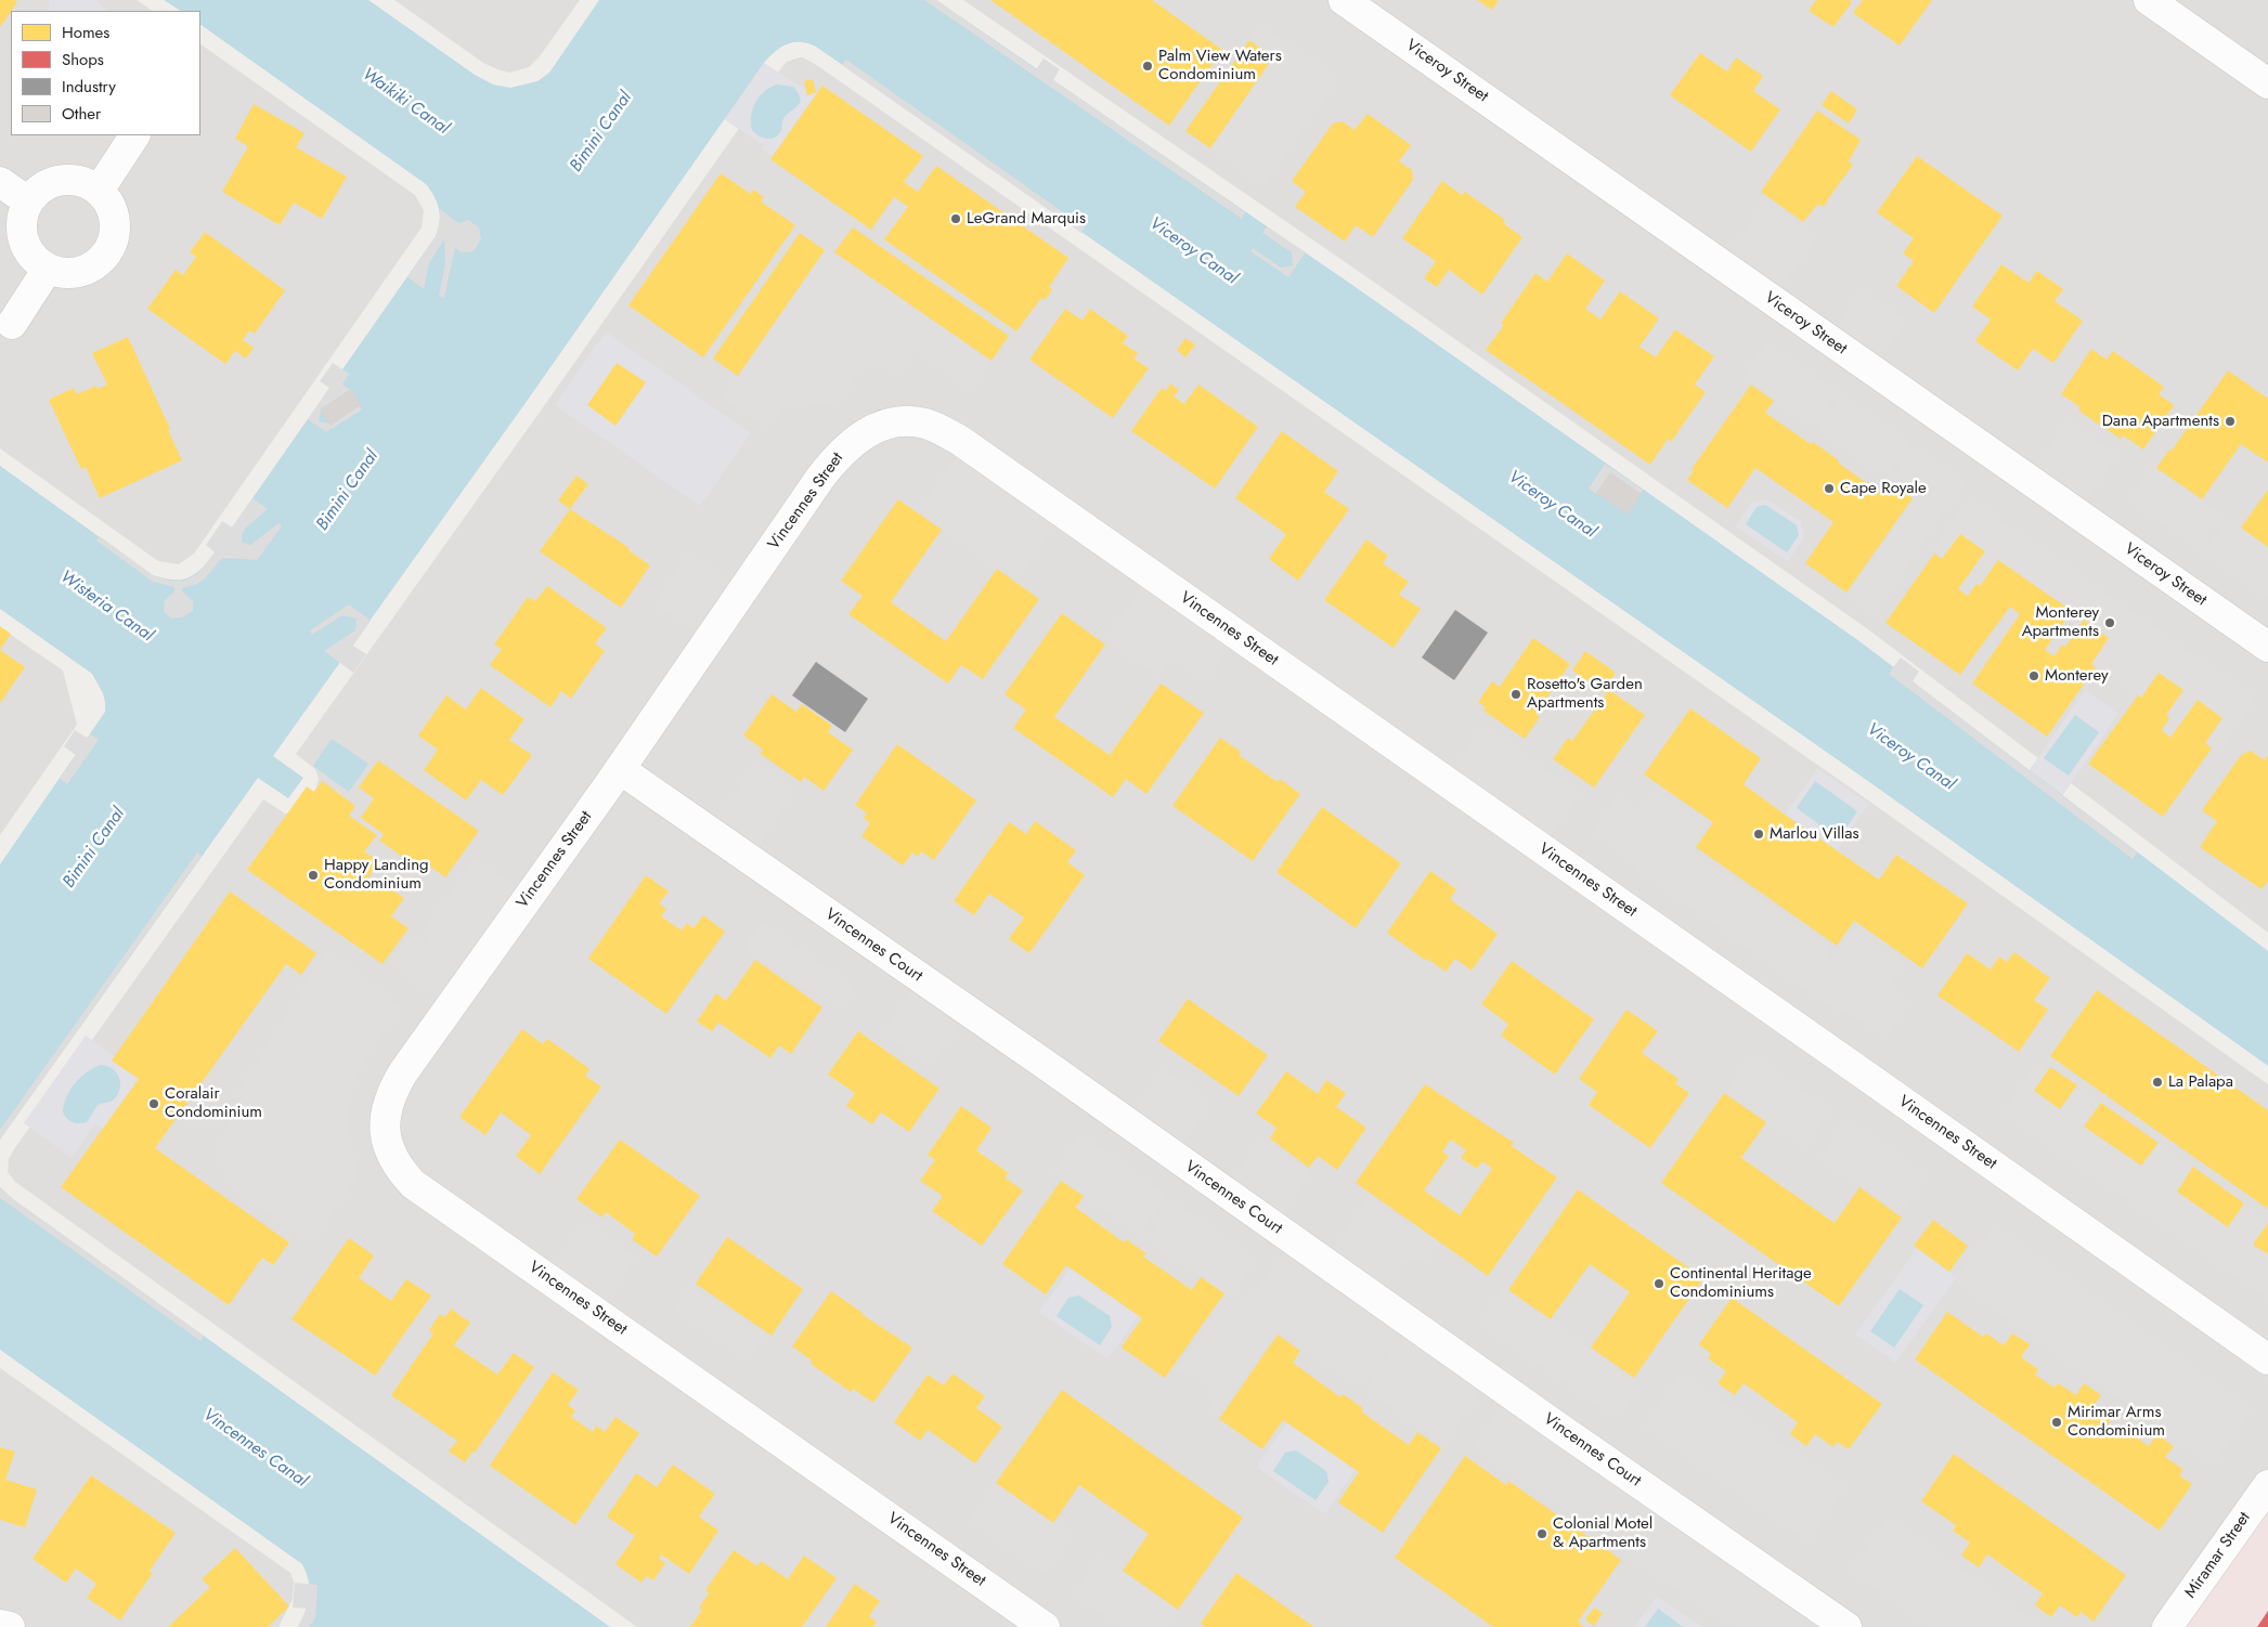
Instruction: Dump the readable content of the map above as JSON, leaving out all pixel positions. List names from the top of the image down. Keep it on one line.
{"streets":{"street":["Viceroy Street","Vincennes Street","Vincennes Court","Miramar Street"]},"crossings":[["Vincennes Street","Vincennes Court"]],"water":["Waikiki Canal","Bimini Canal","Viceroy Canal","Wisteria Canal","Vincennes Canal"],"places":["Palm View Waters Condominium","LeGrand Marquis","Dana Apartments","Cape Royale","Monterey Apartments","Monterey","Rosetto's Garden Apartments","Marlou Villas","Happy Landing Condominium","La Palapa","Coralair Condominium","Continental Heritage Condominiums","Mirimar Arms Condominium","Colonial Motel & Apartments"],"legend":["Homes","Shops","Industry","Other"]}
